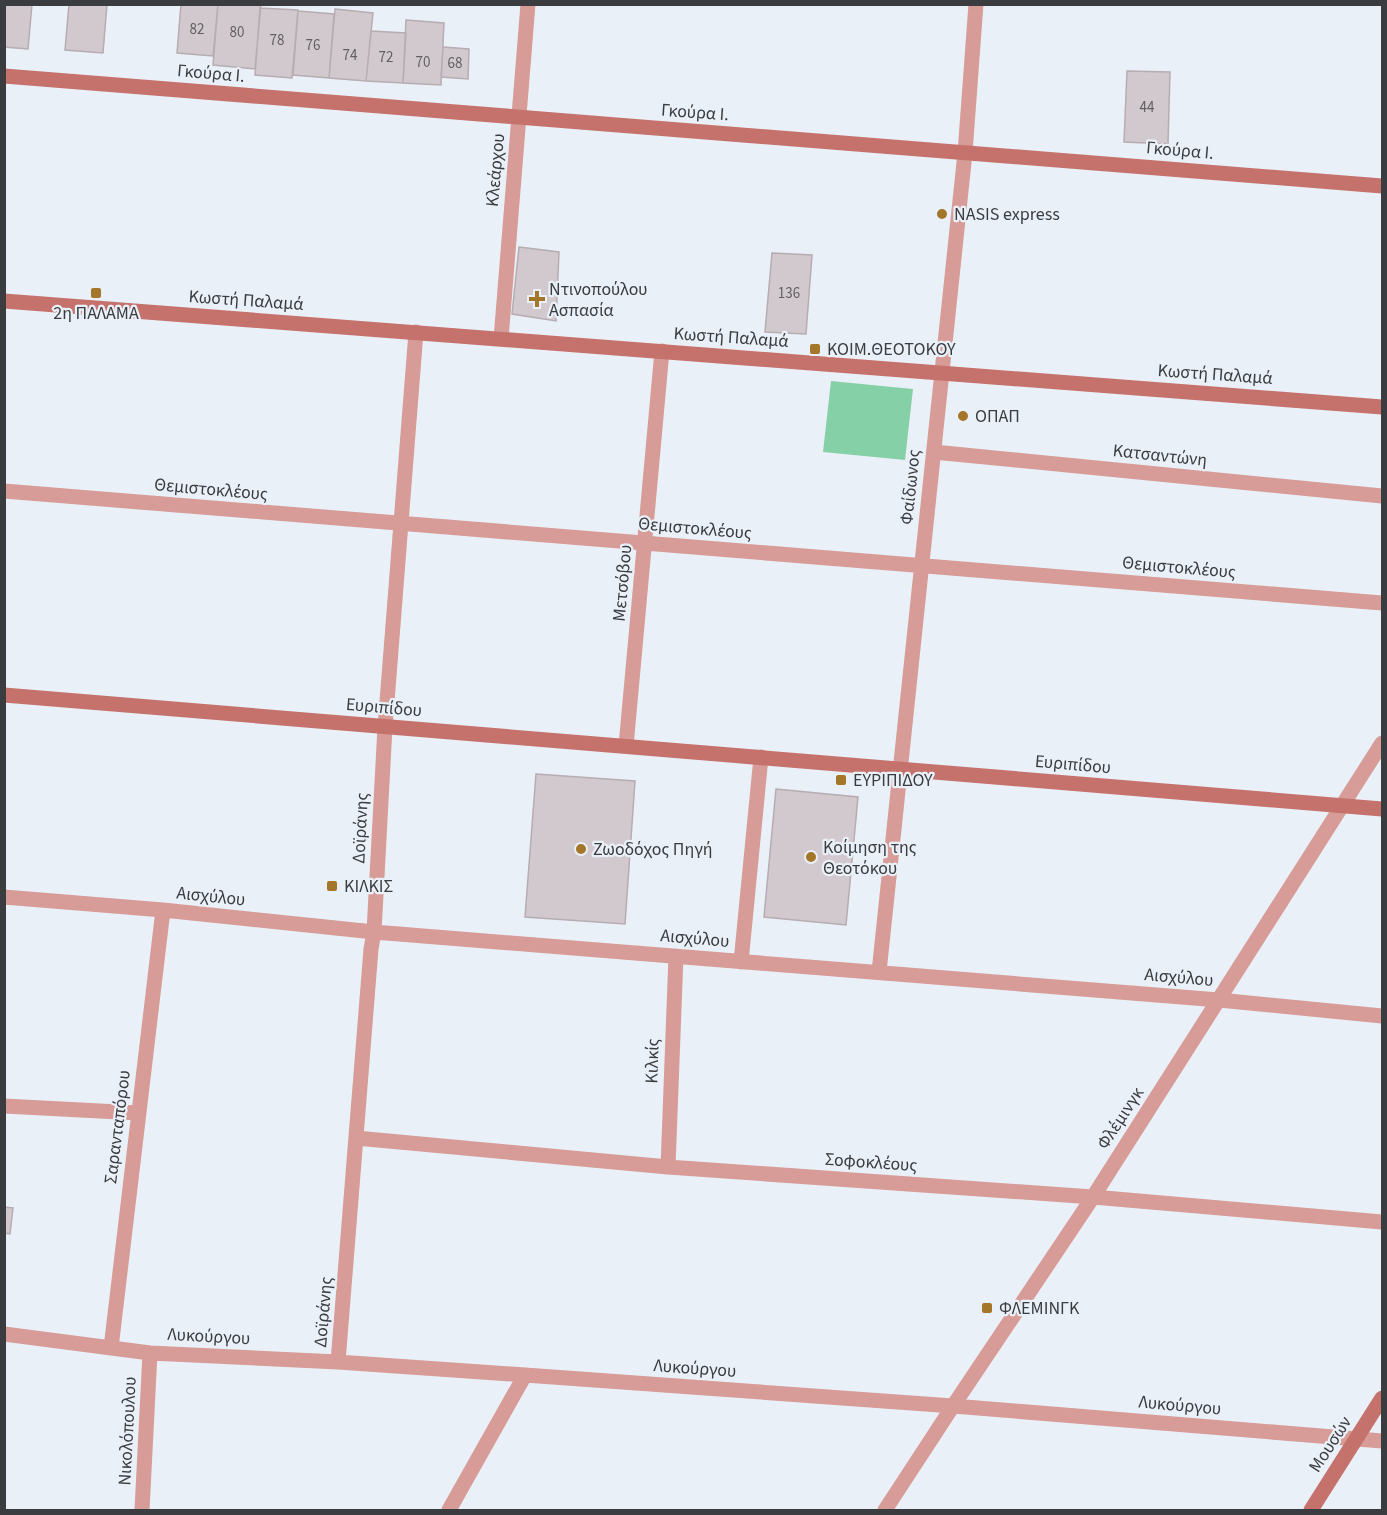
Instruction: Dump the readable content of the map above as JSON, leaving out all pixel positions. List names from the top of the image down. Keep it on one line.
{"streets":{"street":["Γκούρα Ι.","Κλεάρχου","Κωστή Παλαμά","Κατσαντώνη","Φαίδωνος","Θεμιστοκλέους","Μετσόβου","Ευριπίδου","Δοϊράνης","Αισχύλου","Κιλκίς","Φλέμινγκ","Σαρανταπόρου","Σοφοκλέους","Λυκούργου","Νικολόπουλου","Μουσών"]},"crossings":[["Γκούρα Ι.","Κλεάρχου"],["Γκούρα Ι.","Φαίδωνος"],["Κλεάρχου","Κωστή Παλαμά"],["Κωστή Παλαμά","Φαίδωνος"],["Κωστή Παλαμά","Μετσόβου"],["Κωστή Παλαμά","Δοϊράνης"],["Κατσαντώνη","Φαίδωνος"],["Φαίδωνος","Θεμιστοκλέους"],["Φαίδωνος","Ευριπίδου"],["Φαίδωνος","Αισχύλου"],["Θεμιστοκλέους","Μετσόβου"],["Θεμιστοκλέους","Δοϊράνης"],["Μετσόβου","Ευριπίδου"],["Ευριπίδου","Δοϊράνης"],["Ευριπίδου","Φλέμινγκ"],["Δοϊράνης","Αισχύλου"],["Δοϊράνης","Σοφοκλέους"],["Δοϊράνης","Λυκούργου"],["Αισχύλου","Κιλκίς"],["Αισχύλου","Φλέμινγκ"],["Αισχύλου","Σαρανταπόρου"],["Κιλκίς","Σοφοκλέους"],["Φλέμινγκ","Σοφοκλέους"],["Φλέμινγκ","Λυκούργου"],["Σαρανταπόρου","Λυκούργου"],["Λυκούργου","Νικολόπουλου"],["Λυκούργου","Μουσών"]],"places":{"other":["NASIS express","ΟΠΑΠ","Ζωοδόχος Πηγή","Κοίμηση της Θεοτόκου"],"transit":["2η ΠΑΛΑΜΑ","ΚΟΙΜ.ΘΕΟΤΟΚΟΥ","ΕΥΡΙΠΙΔΟΥ","ΚΙΛΚΙΣ","ΦΛΕΜΙΝΓΚ"],"health":["Ντινοπούλου Ασπασία"]},"house_numbers":["82","80","78","76","74","72","70","68","44","136"]}
